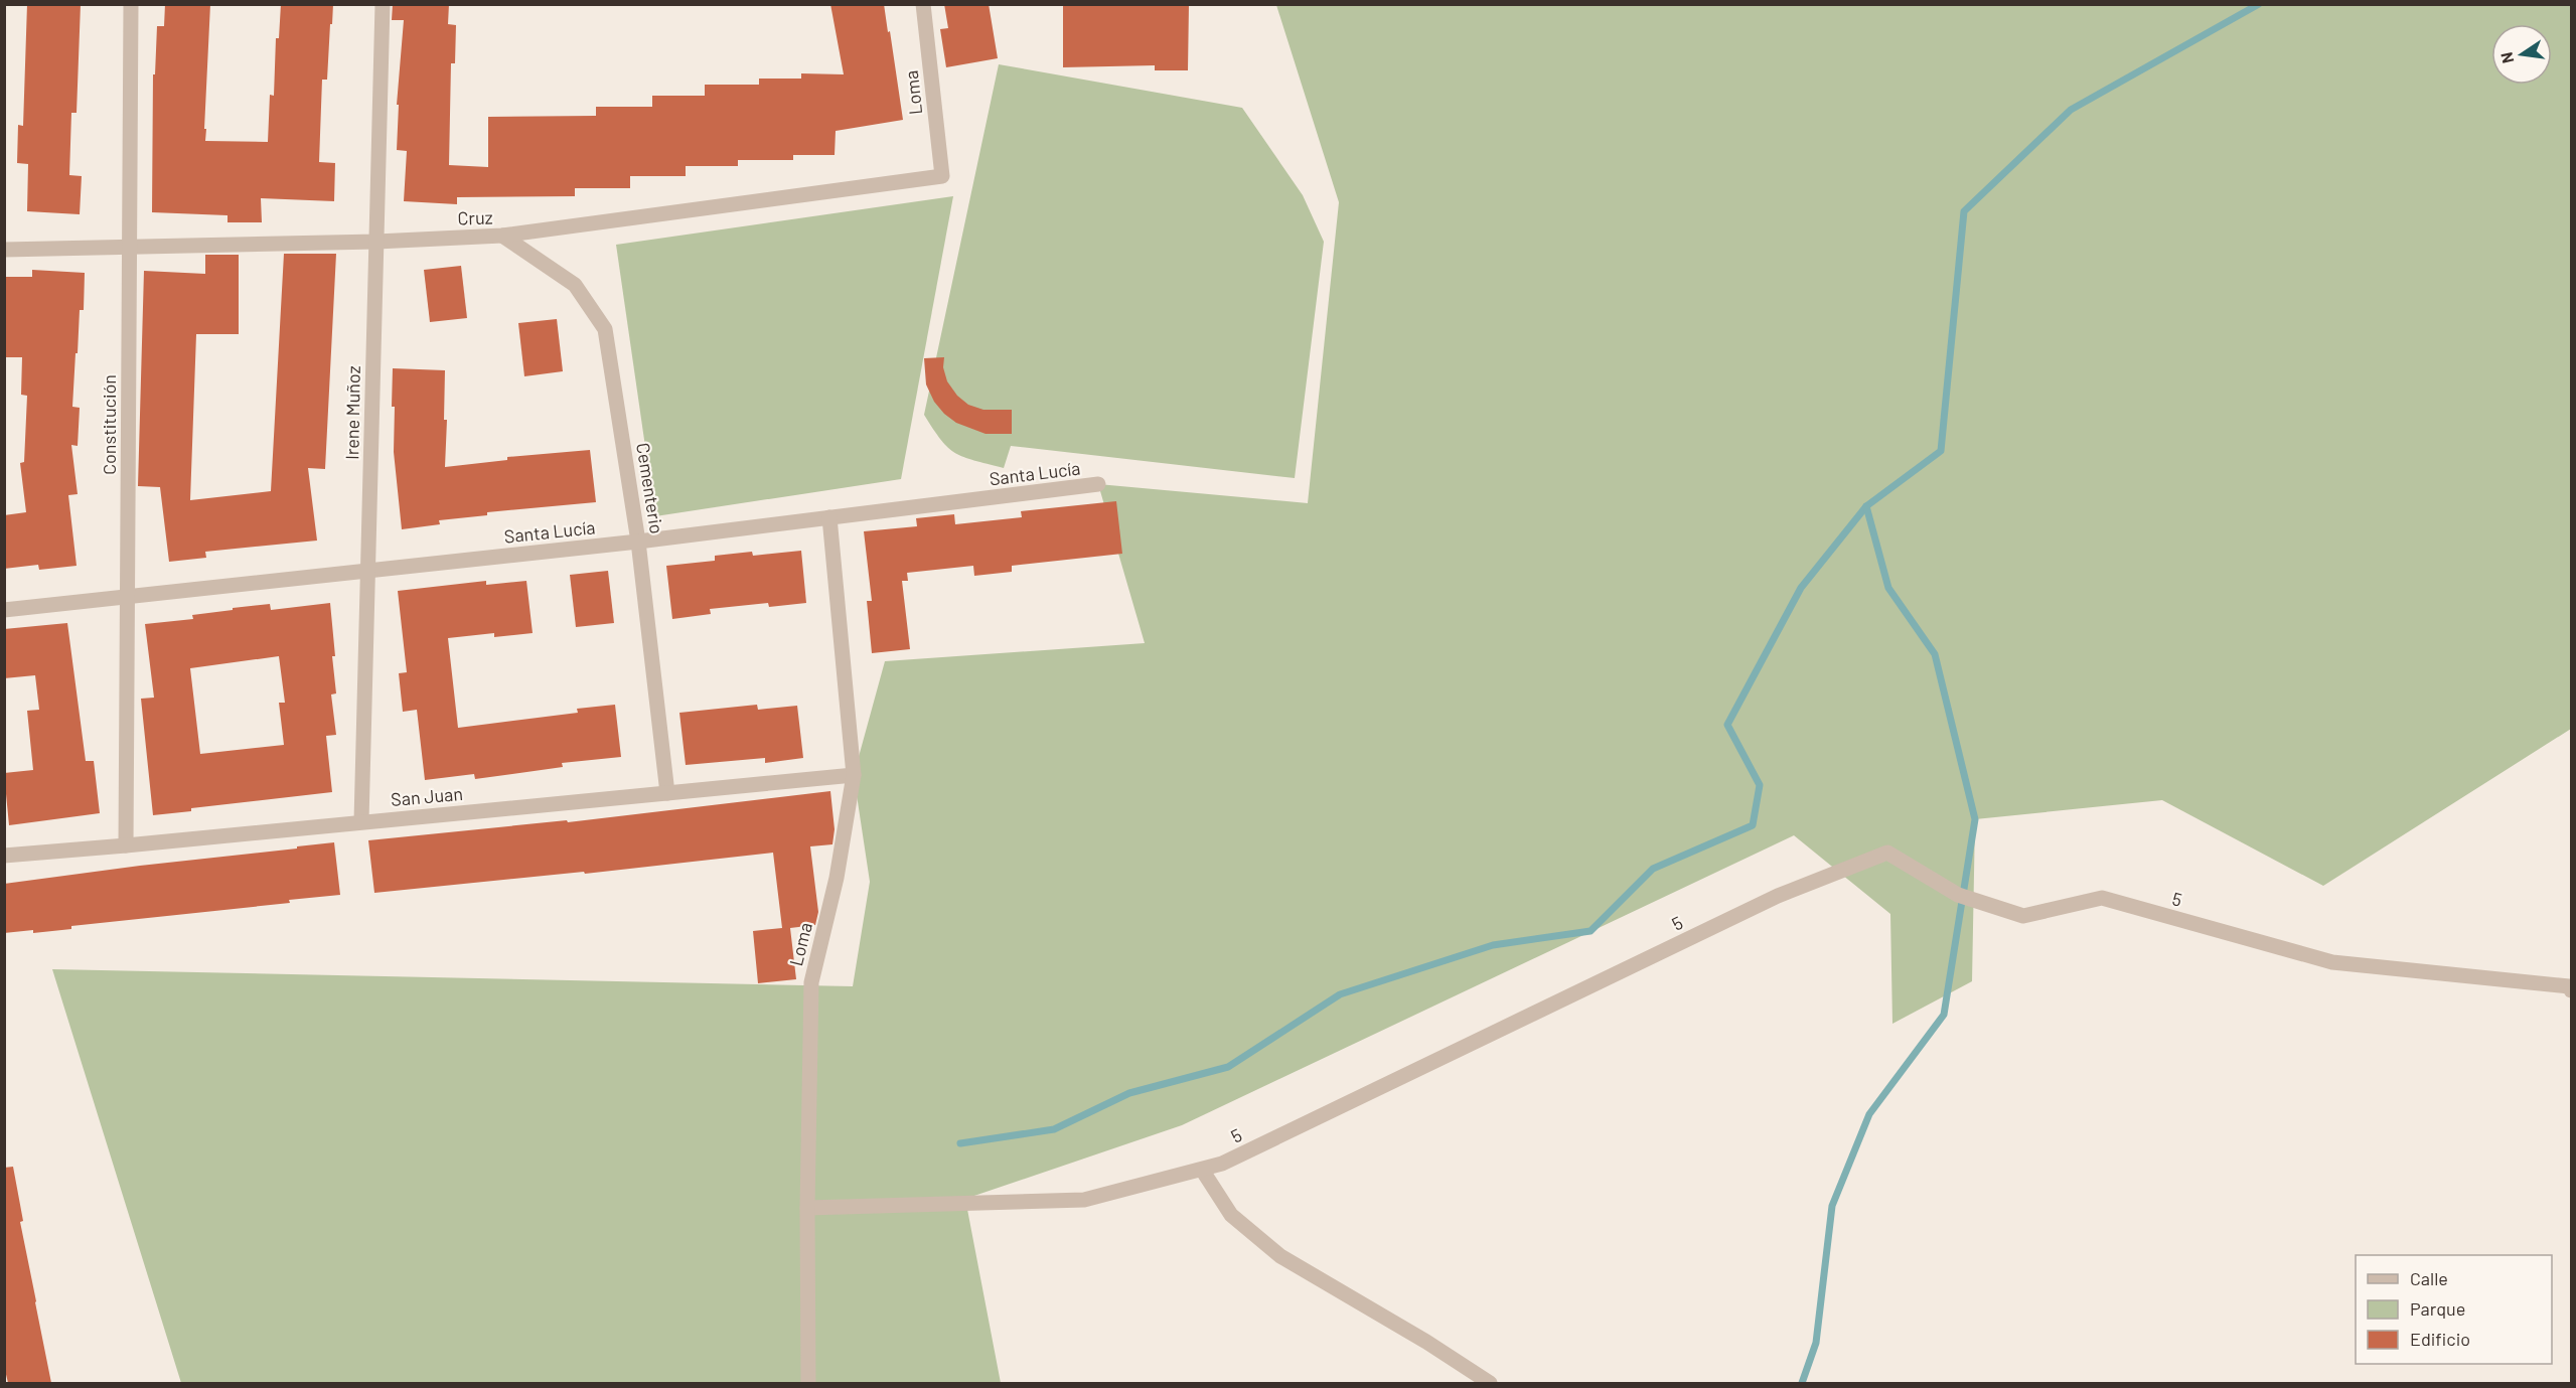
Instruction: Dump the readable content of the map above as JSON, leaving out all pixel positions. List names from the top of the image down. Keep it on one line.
{"streets":{"street":["Loma","Cruz","Irene Muñoz","Constitución","Santa Lucía","Cementerio","San Juan","5"]},"crossings":[["Loma","Cruz"],["Loma","Santa Lucía"],["Loma","San Juan"],["Loma","5"],["Cruz","Irene Muñoz"],["Cruz","Constitución"],["Cruz","Cementerio"],["Irene Muñoz","Santa Lucía"],["Irene Muñoz","San Juan"],["Constitución","Santa Lucía"],["Constitución","San Juan"],["Santa Lucía","Cementerio"],["Cementerio","San Juan"]],"legend":["Calle","Parque","Edificio"],"north":"left"}
